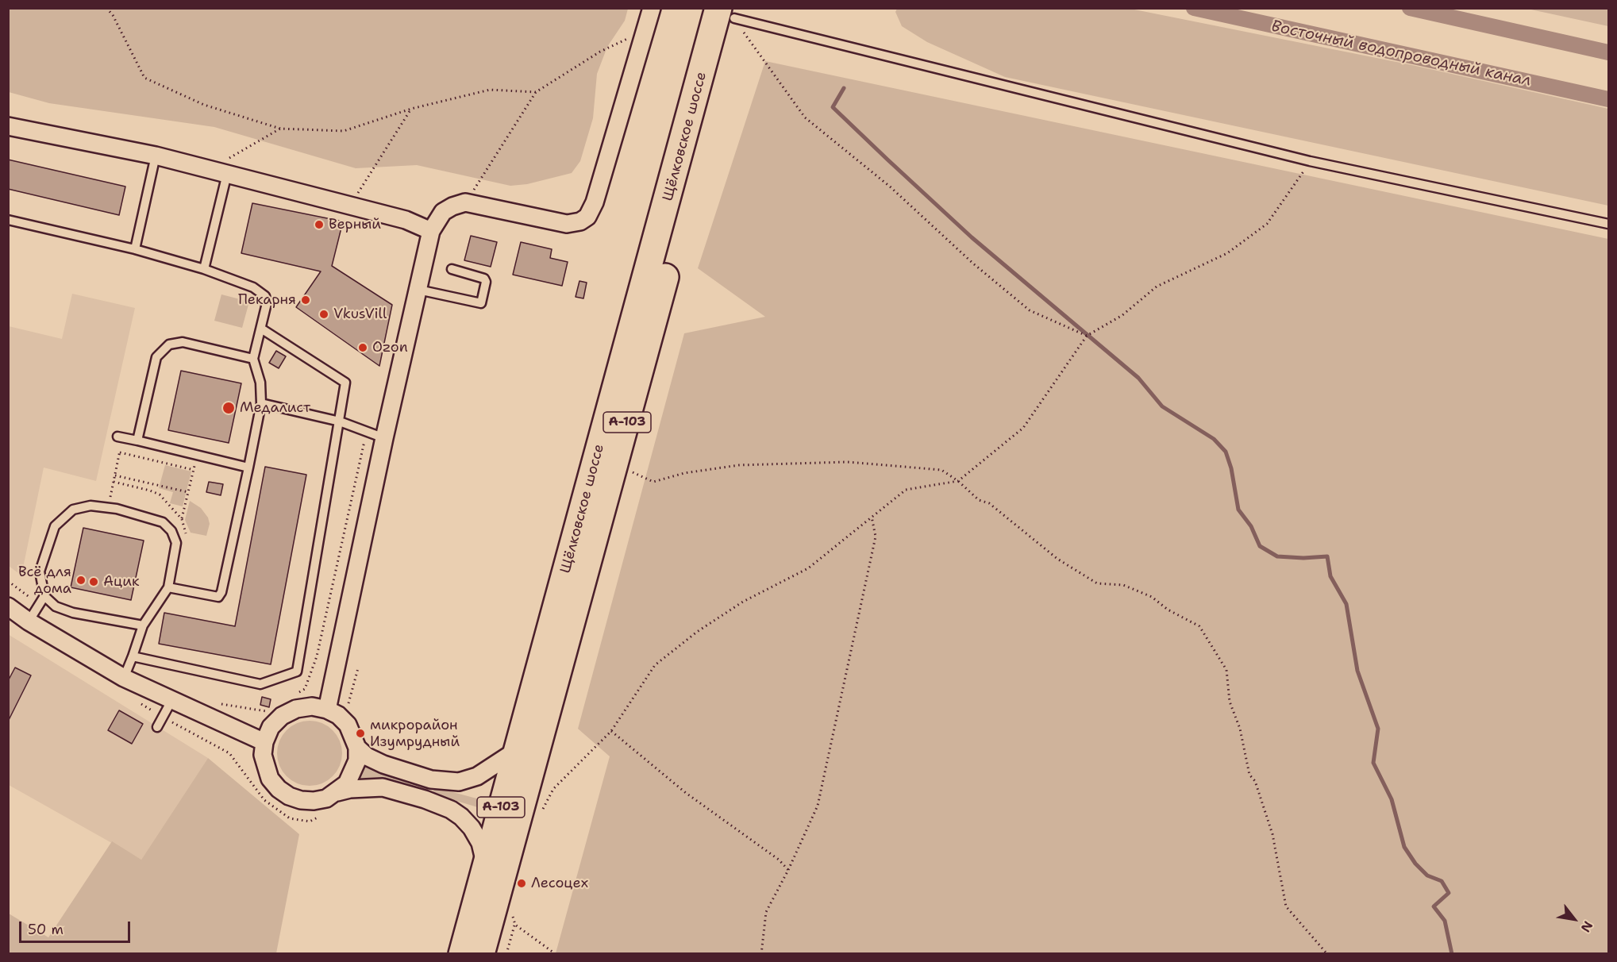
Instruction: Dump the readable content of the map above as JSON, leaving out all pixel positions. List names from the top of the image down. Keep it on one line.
{"streets":{"main road":["Щёлковское шоссе","А-103"]},"water":["Восточный водопроводный канал"],"places":["Верный","Пекарня","VkusVill","Ozon","Медалист","Всё для дома","Ацик","микрорайон Изумрудный","Лесоцех"],"scale_bar":"50 m","north":"bottom right"}
